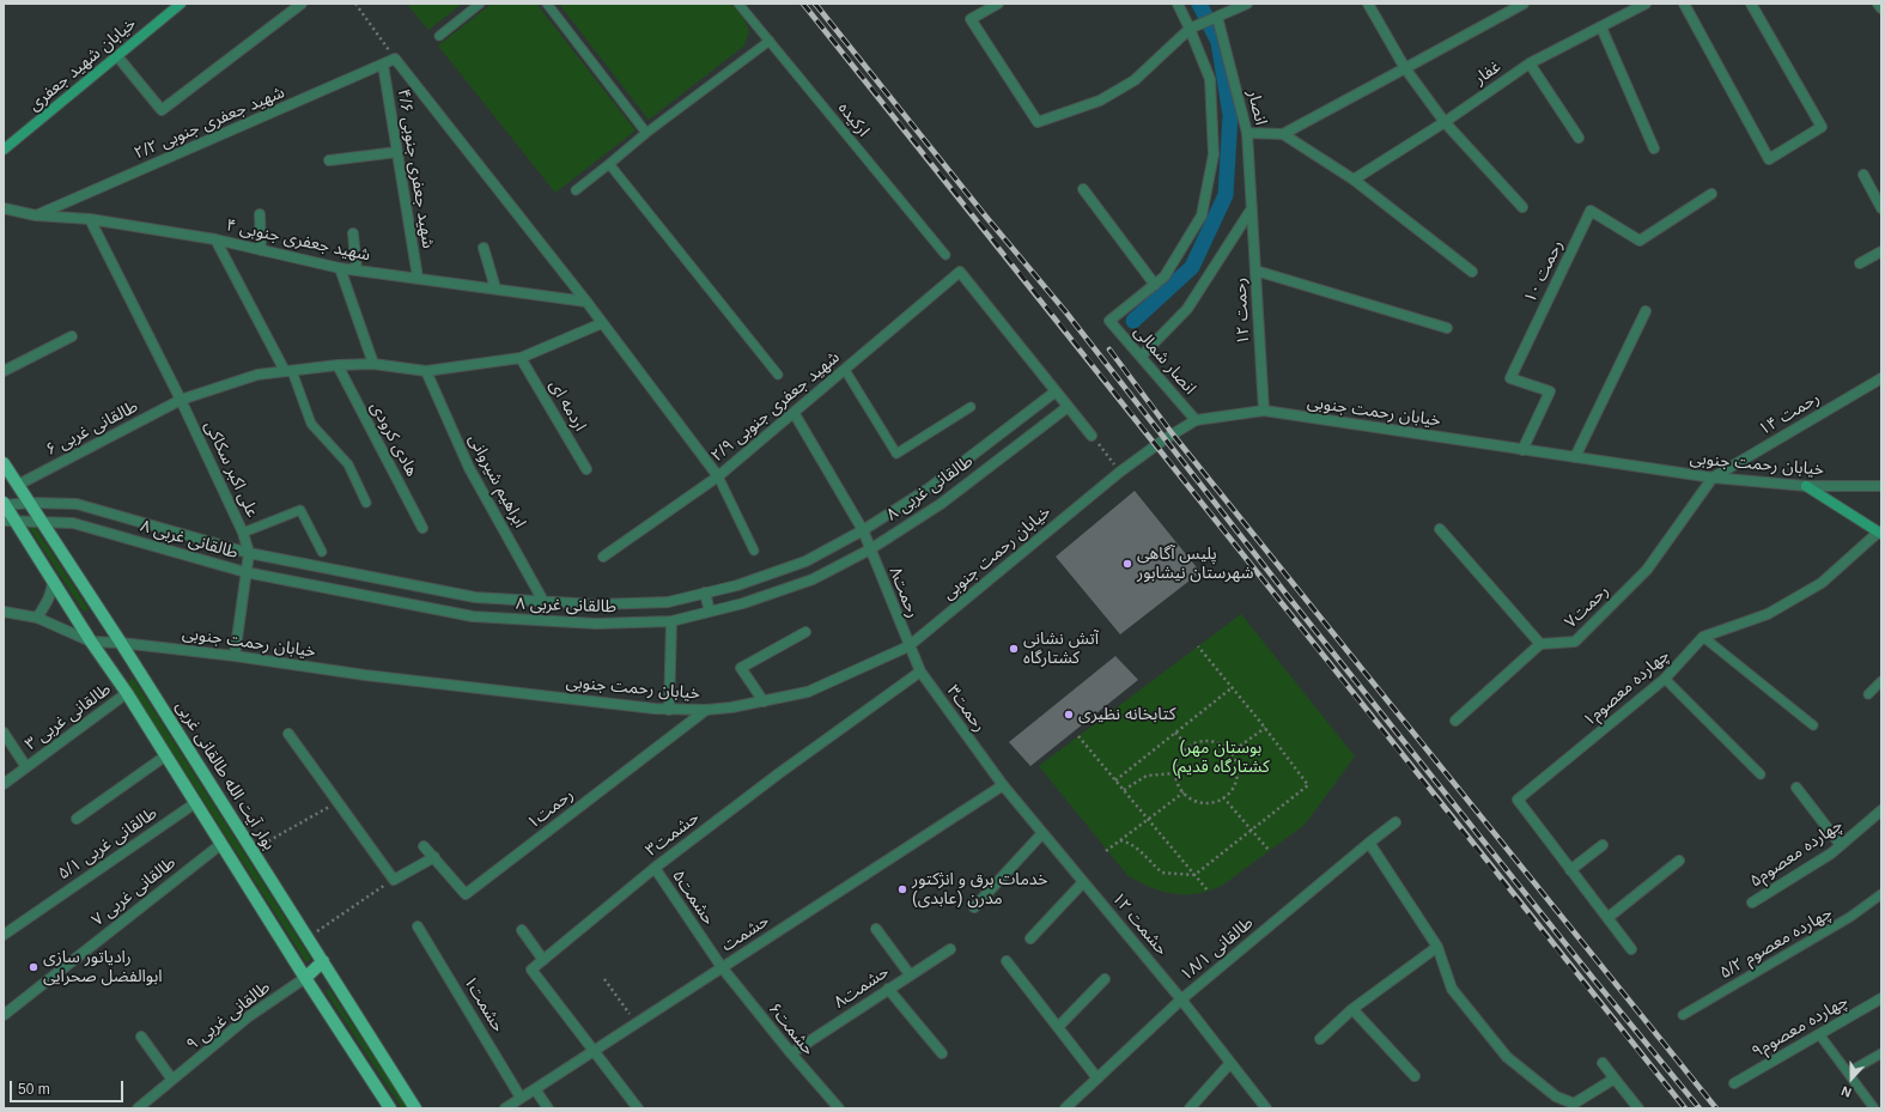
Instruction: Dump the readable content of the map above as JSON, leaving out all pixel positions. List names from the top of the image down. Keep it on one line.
{"streets":{"main road":["خیابان شهید جعفری","بوار آیت الله طالقانی غربی"],"street":["غفار","انصار","شهید جعفری جنوبی ۲/۲","شهید جعفری جنوبی ۴/۶","شهید جعفری جنوبی ۴","رحمت ۱۰","رحمت ۱۲","انصار شمالی","اردمه ای","شهید جعفری جنوبی ۲/۹","خیابان رحمت جنوبی","رحمت ۱۴","طالقانی غربی ۶","هادی کرودی","علی اکبر سکاکی","ابراهیم شیروانی","طالقانی غربی ۸","رحمت۸","رحمت۷","چهارده معصوم۱","رحمت۳","طالقانی غربی ۳","رحمت۱","حشمت۳","طالقانی غربی ۵/۱","چهارده معصوم۵","طالقانی غربی ۷","حشمت۵","حشمت ۱۲","حشمت","طالقانی ۱۸/۱","حشمت۸","حشمت۱","طالقانی غربی ۹","چهارده معصوم۹","حشمت۶"],"lane":["ارکیده","چهارده معصوم ۵/۲"]},"crossings":[["انصار","رحمت ۱۲"],["شهید جعفری جنوبی ۲/۲","شهید جعفری جنوبی ۴/۶"],["شهید جعفری جنوبی ۲/۲","شهید جعفری جنوبی ۴"],["شهید جعفری جنوبی ۴/۶","شهید جعفری جنوبی ۴"],["شهید جعفری جنوبی ۴","علی اکبر سکاکی"],["رحمت ۱۰","خیابان رحمت جنوبی"],["رحمت ۱۲","خیابان رحمت جنوبی"],["انصار شمالی","خیابان رحمت جنوبی"],["اردمه ای","طالقانی غربی ۶"],["شهید جعفری جنوبی ۲/۹","طالقانی غربی ۸"],["شهید جعفری جنوبی ۲/۹","رحمت۸"],["خیابان رحمت جنوبی","رحمت ۱۴"],["خیابان رحمت جنوبی","رحمت۸"],["خیابان رحمت جنوبی","رحمت۷"],["خیابان رحمت جنوبی","رحمت۳"],["خیابان رحمت جنوبی","بوار آیت الله طالقانی غربی"],["خیابان رحمت جنوبی","رحمت۱"],["رحمت ۱۴","رحمت۷"],["طالقانی غربی ۶","هادی کرودی"],["طالقانی غربی ۶","علی اکبر سکاکی"],["طالقانی غربی ۶","ابراهیم شیروانی"],["طالقانی غربی ۶","بوار آیت الله طالقانی غربی"],["علی اکبر سکاکی","طالقانی غربی ۸"],["ابراهیم شیروانی","طالقانی غربی ۸"],["طالقانی غربی ۸","رحمت۸"],["طالقانی غربی ۸","بوار آیت الله طالقانی غربی"],["رحمت۸","رحمت۳"],["رحمت۳","حشمت۳"],["رحمت۳","حشمت ۱۲"],["رحمت۳","حشمت"],["حشمت۳","حشمت۵"],["حشمت۳","حشمت"],["حشمت۵","حشمت"],["حشمت۵","حشمت۶"],["حشمت ۱۲","حشمت"],["حشمت ۱۲","طالقانی ۱۸/۱"],["حشمت","حشمت۱"],["حشمت","حشمت۶"],["حشمت۸","حشمت۶"]],"parks":["(بوستان مهر (کشتارگاه قدیم"],"places":["پلیس آگاهی شهرستان نیشابور","آتش نشانی کشتارگاه","کتابخانه نظیری","خدمات برق و انژکتور مدرن (عابدی)","رادیاتور سازی ابوالفضل صحرایی"],"scale_bar":"50 m","north":"bottom"}
